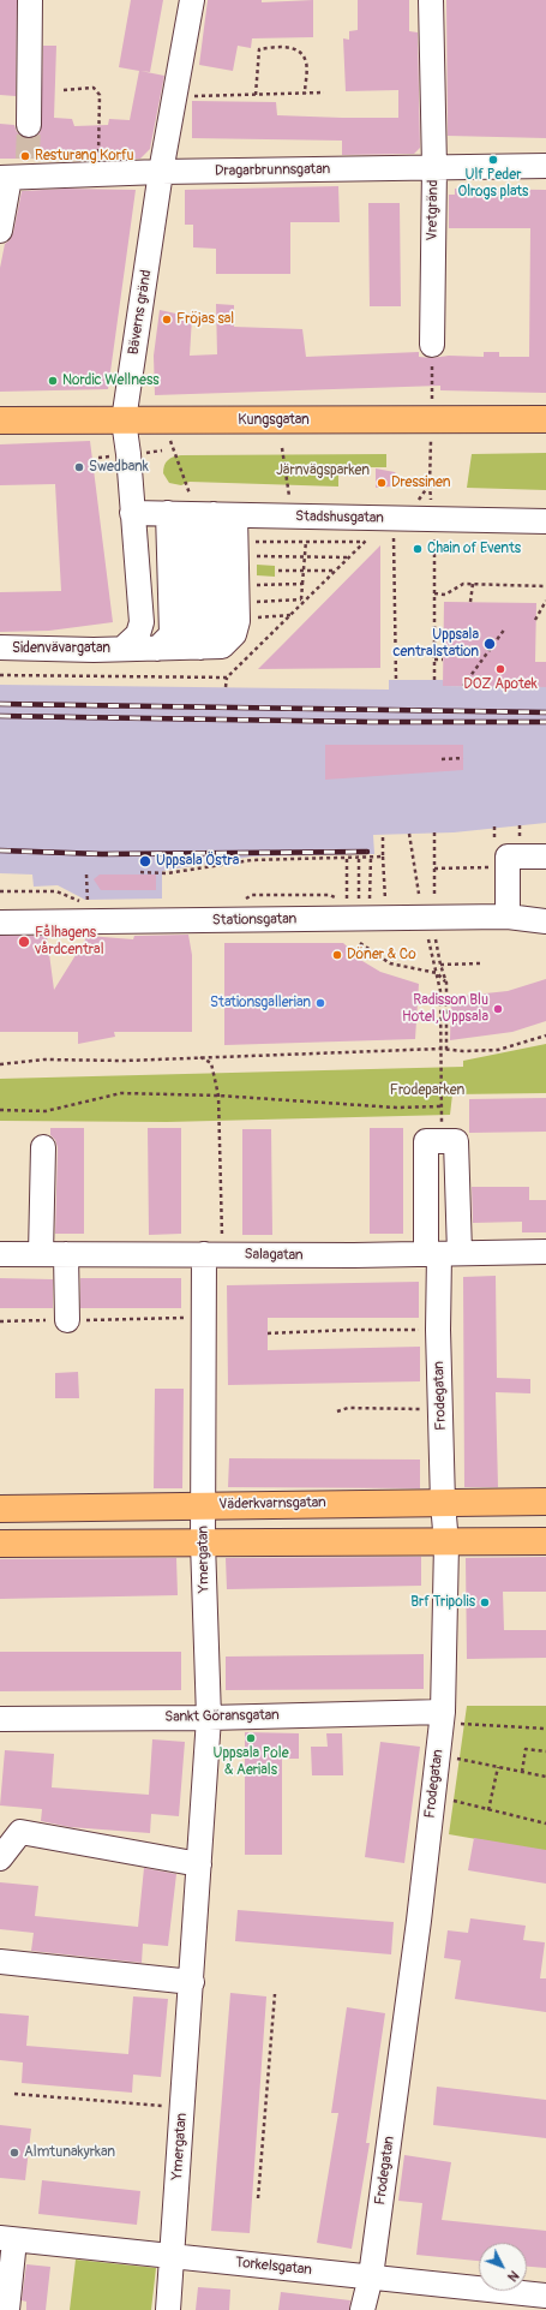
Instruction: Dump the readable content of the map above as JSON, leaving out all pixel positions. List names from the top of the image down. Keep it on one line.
{"streets":{"main road":["Kungsgatan","Väderkvarnsgatan"],"street":["Dragarbrunnsgatan","Vretgränd","Bäverns gränd","Stadshusgatan","Sidenvävargatan","Stationsgatan","Salagatan","Frodegatan","Ymergatan","Sankt Göransgatan","Torkelsgatan"]},"crossings":[["Dragarbrunnsgatan","Vretgränd"],["Dragarbrunnsgatan","Bäverns gränd"],["Bäverns gränd","Kungsgatan"],["Bäverns gränd","Stadshusgatan"],["Bäverns gränd","Sidenvävargatan"],["Stadshusgatan","Sidenvävargatan"],["Salagatan","Frodegatan"],["Salagatan","Ymergatan"],["Frodegatan","Väderkvarnsgatan"],["Frodegatan","Sankt Göransgatan"],["Frodegatan","Torkelsgatan"],["Väderkvarnsgatan","Ymergatan"],["Ymergatan","Sankt Göransgatan"],["Ymergatan","Torkelsgatan"]],"parks":["Järnvägsparken","Frodeparken"],"places":["Resturang Korfu","Ulf Peder Olrogs plats","Fröjas sal","Nordic Wellness","Swedbank","Dressinen","Chain of Events","Uppsala centralstation","DOZ Apotek","Uppsala Östra","Fålhagens vårdcentral","Döner & Co","Stationsgallerian","Radisson Blu Hotel, Uppsala","Brf Tripolis","Uppsala Pole & Aerials","Almtunakyrkan"],"north":"bottom right"}
